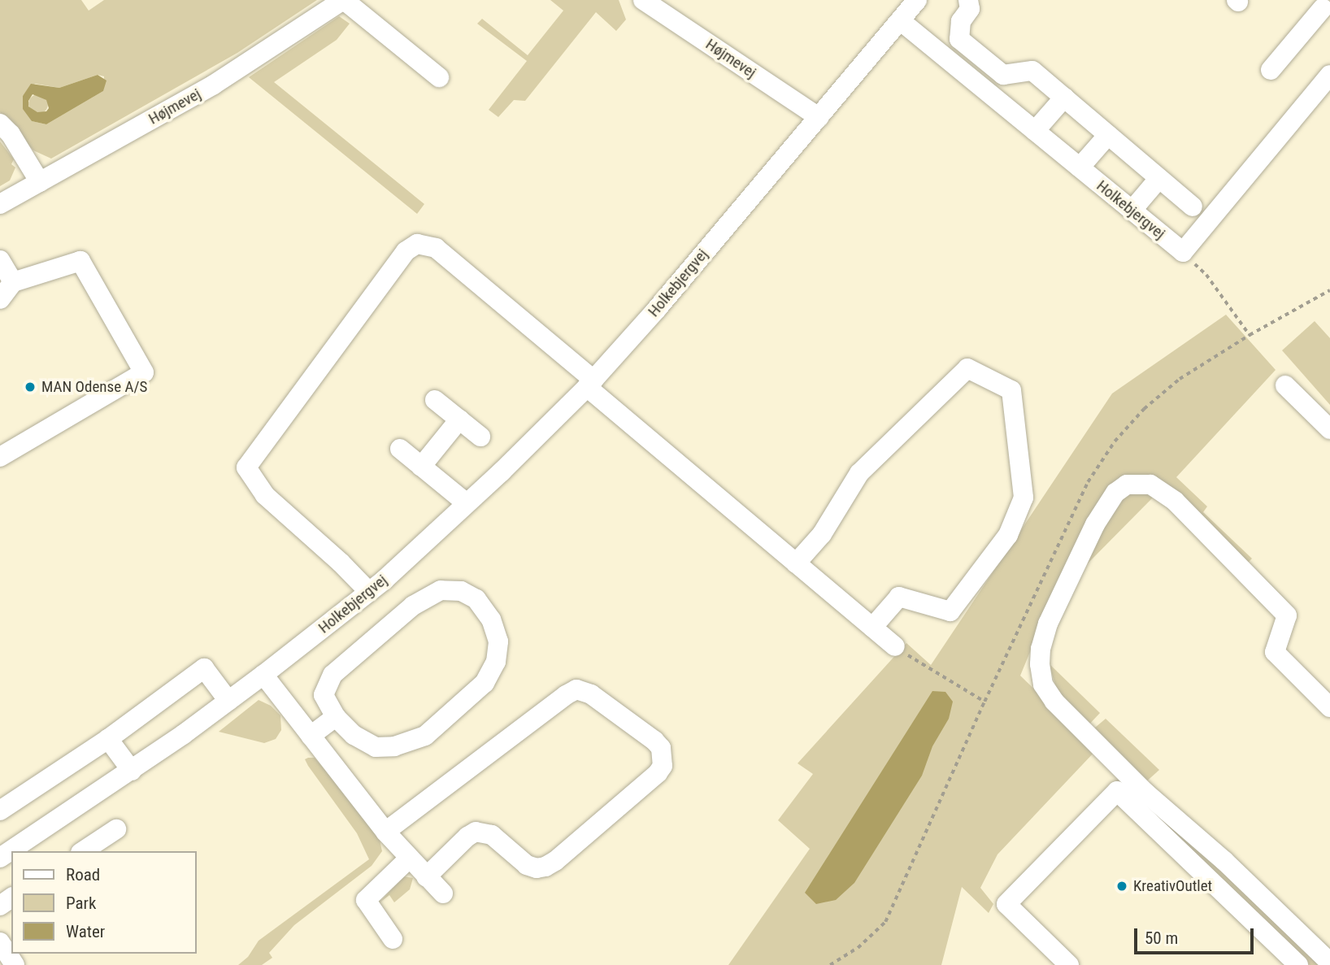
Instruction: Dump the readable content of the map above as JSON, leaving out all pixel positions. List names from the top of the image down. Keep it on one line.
{"streets":{"street":["Højmevej","Holkebjergvej"]},"crossings":[["Højmevej","Holkebjergvej"]],"places":["MAN Odense A/S","KreativOutlet"],"legend":["Road","Park","Water"],"scale_bar":"50 m"}
